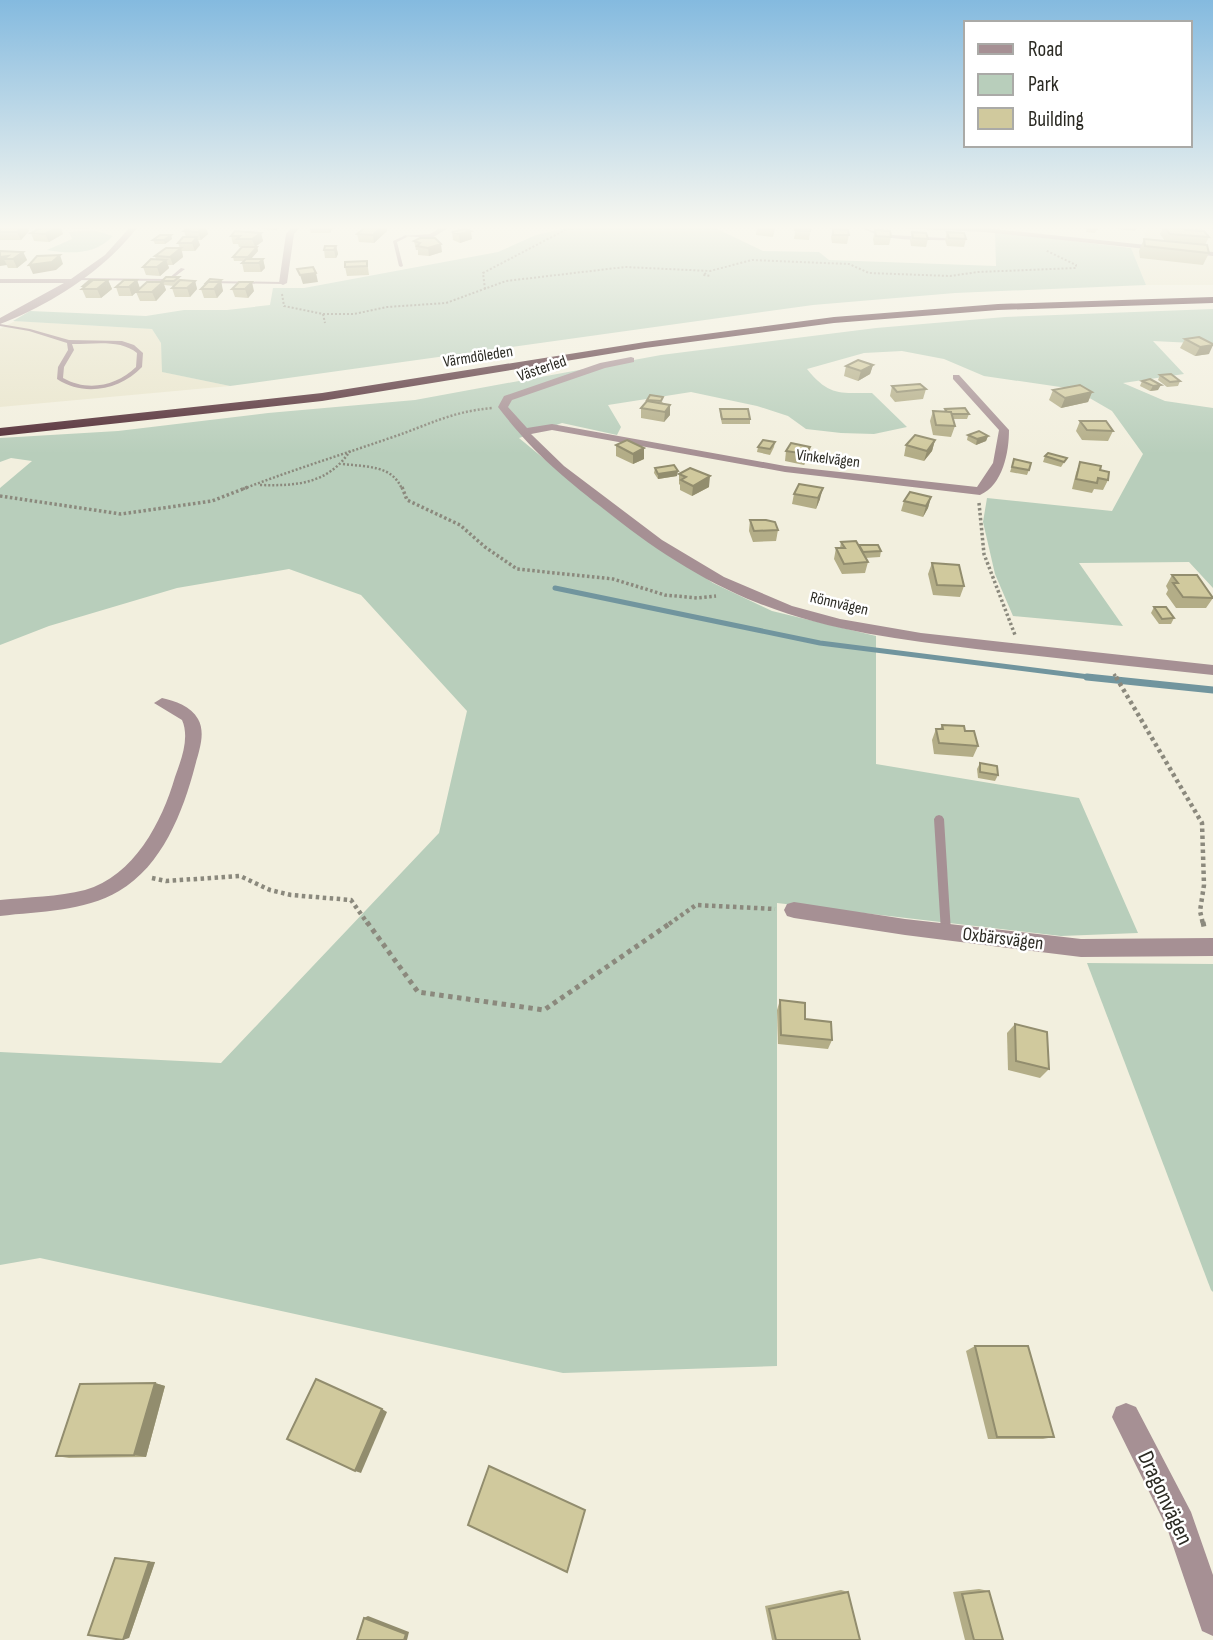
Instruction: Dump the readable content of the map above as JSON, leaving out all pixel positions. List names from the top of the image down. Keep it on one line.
{"streets":{"highway":["Värmdöleden"],"street":["Västerled","Vinkelvägen","Rönnvägen","Oxbärsvägen","Dragonvägen"]},"crossings":[["Västerled","Vinkelvägen"],["Västerled","Rönnvägen"],["Vinkelvägen","Rönnvägen"]],"legend":["Road","Park","Building"]}
